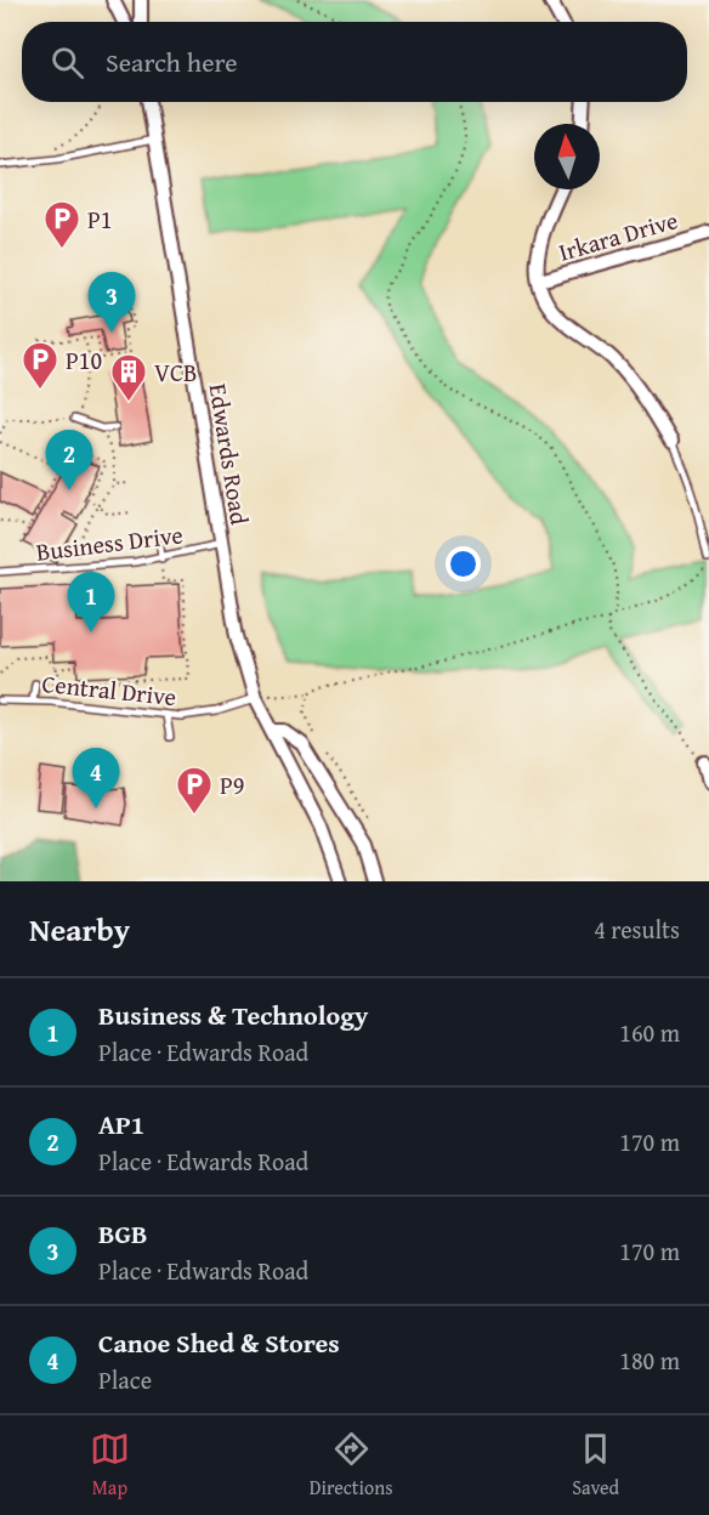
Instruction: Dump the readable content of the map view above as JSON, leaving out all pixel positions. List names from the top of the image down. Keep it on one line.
{"streets":{"street":["Irkara Drive","Edwards Road"],"lane":["Business Drive","Central Drive"]},"crossings":[["Edwards Road","Business Drive"],["Edwards Road","Central Drive"]],"places":{"parking":["P1","P10","P9"],"building":["VCB"]},"north":"top","page":{"search":"Search here","pins":["3","2","1","4"],"heading":["Nearby","4 results"],"list":[{"mark":"1","name":"Business & Technology","note":"Place · Edwards Road","value":"160 m"},{"mark":"2","name":"AP1","note":"Place · Edwards Road","value":"170 m"},{"mark":"3","name":"BGB","note":"Place · Edwards Road","value":"170 m"},{"mark":"4","name":"Canoe Shed & Stores","note":"Place","value":"180 m"}],"nav":["Map","Directions","Saved"]}}
